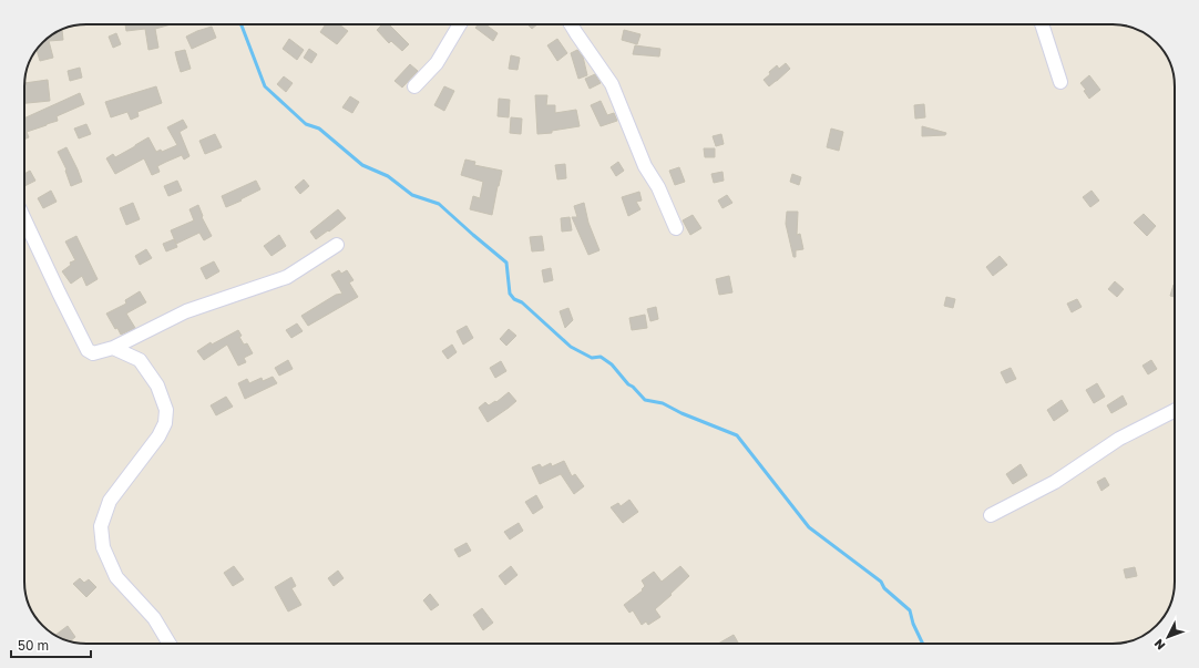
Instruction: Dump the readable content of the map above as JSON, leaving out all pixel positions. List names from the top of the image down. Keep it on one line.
{"scale_bar":"50 m","north":"bottom left"}
